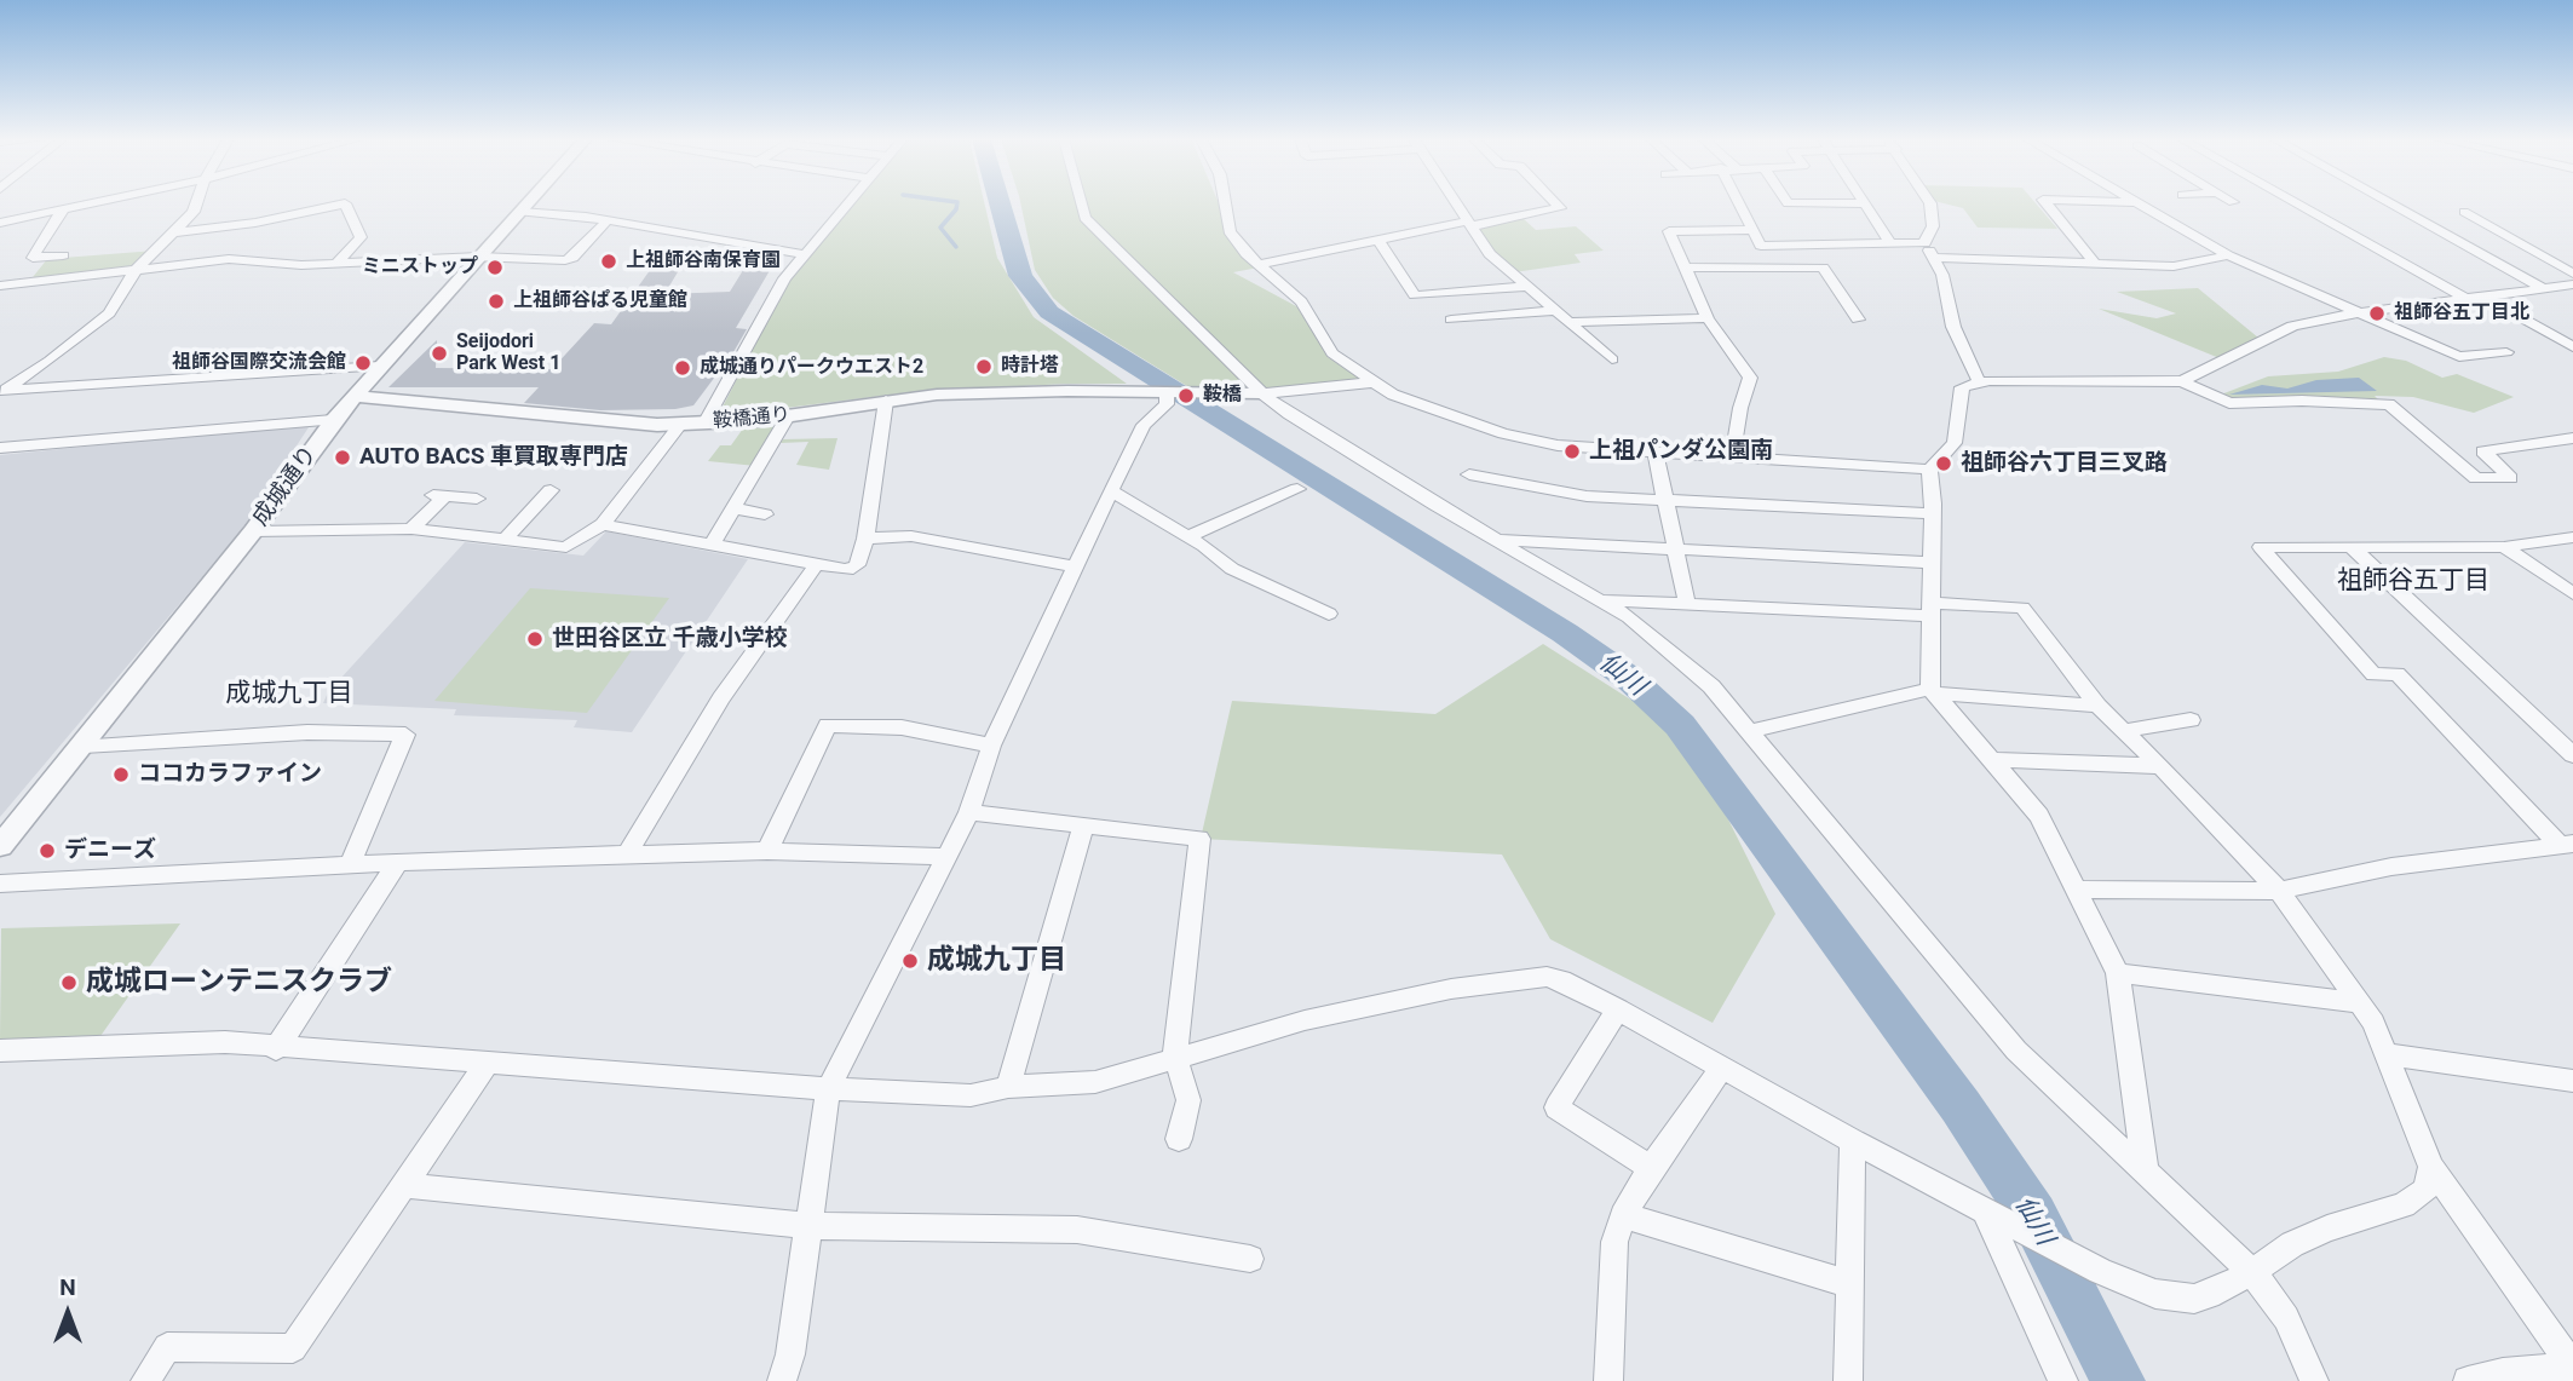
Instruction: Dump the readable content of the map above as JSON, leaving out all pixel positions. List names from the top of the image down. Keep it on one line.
{"streets":{"street":["鞍橋通り","成城通り"]},"crossings":[["鞍橋通り","成城通り"]],"districts":["祖師谷五丁目","成城九丁目"],"water":["仙川"],"places":["上祖師谷南保育園","ミニストップ","上祖師谷ぱる児童館","祖師谷五丁目北","Seijodori Park West 1","祖師谷国際交流会館","時計塔","成城通りパークウエスト2","鞍橋","上祖パンダ公園南","AUTO BACS 車買取専門店","祖師谷六丁目三叉路","世田谷区立 千歳小学校","ココカラファイン","デニーズ","成城九丁目","成城ローンテニスクラブ"],"north":"top"}
